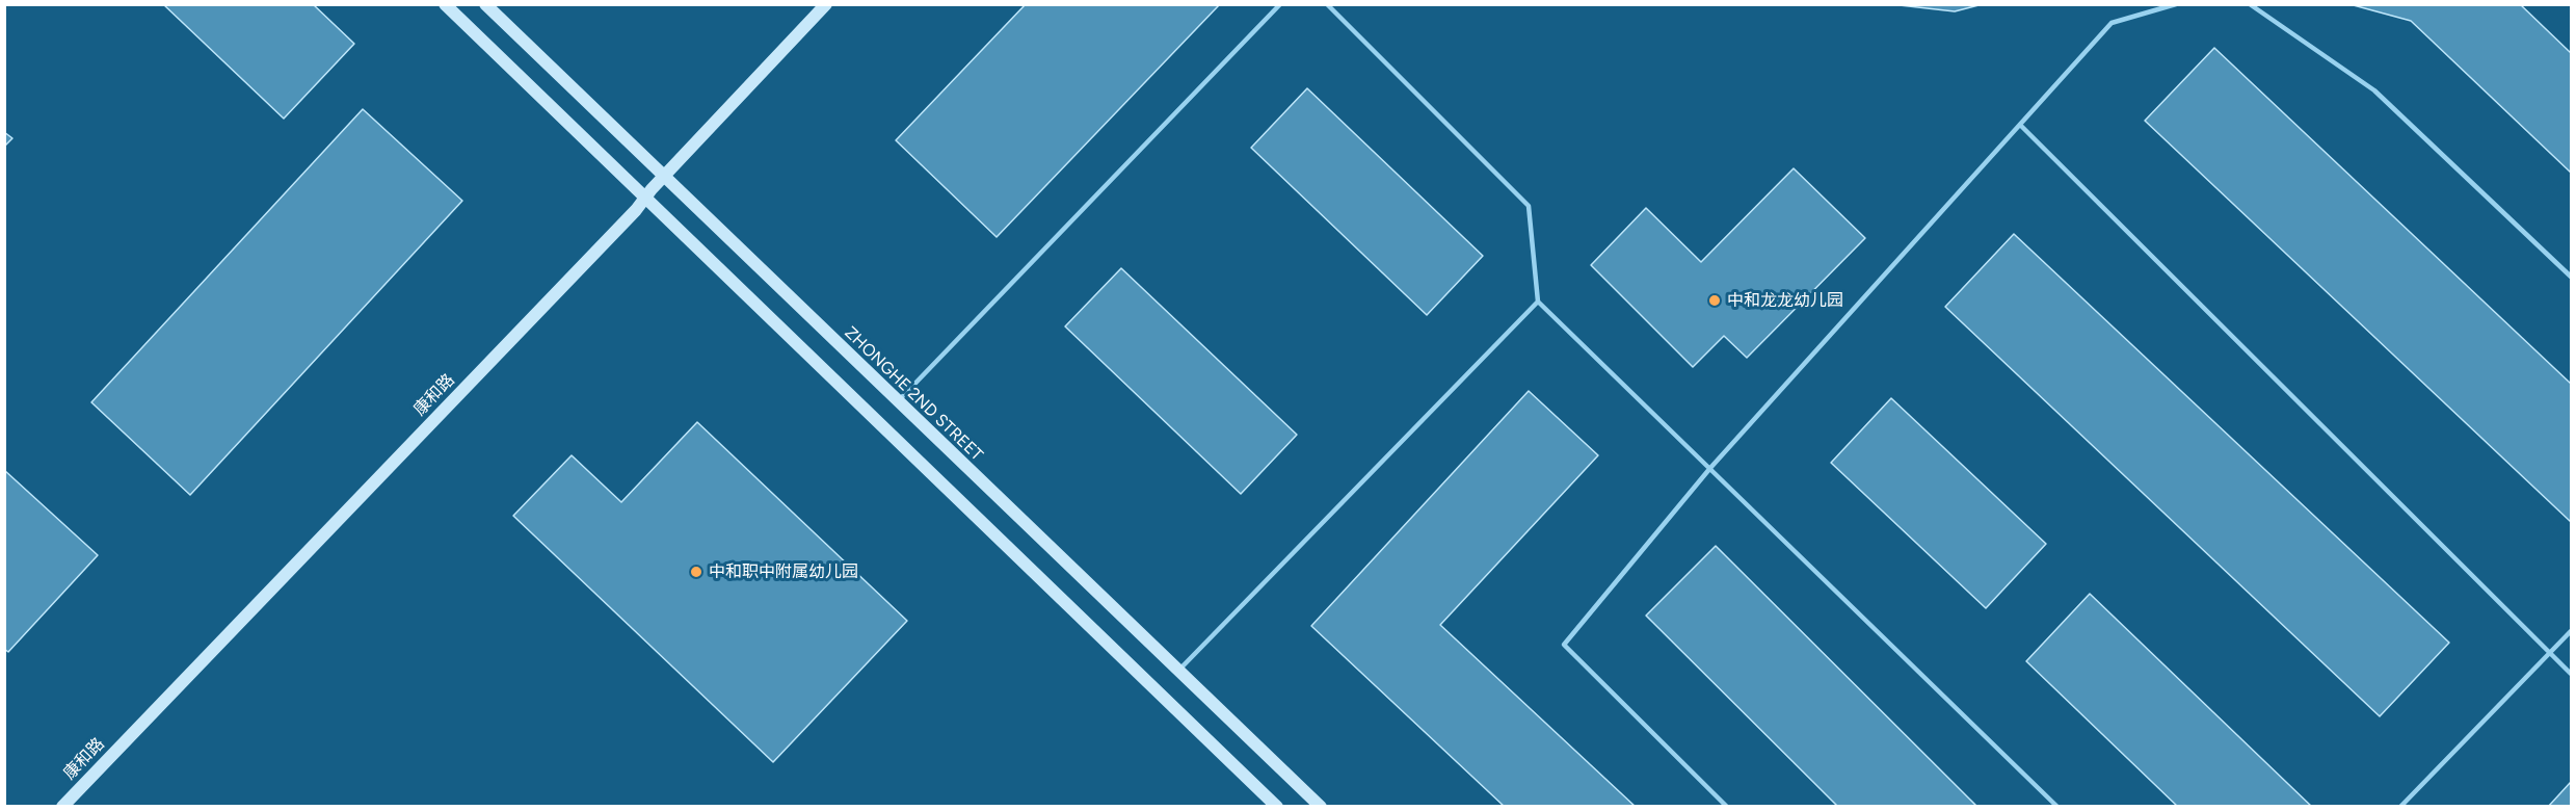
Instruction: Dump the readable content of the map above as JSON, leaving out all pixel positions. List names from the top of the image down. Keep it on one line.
{"streets":{"street":["ZHONGHE 2ND STREET","康和路"]},"crossings":[["ZHONGHE 2ND STREET","康和路"]],"places":["中和龙龙幼儿园","中和职中附属幼儿园"]}
